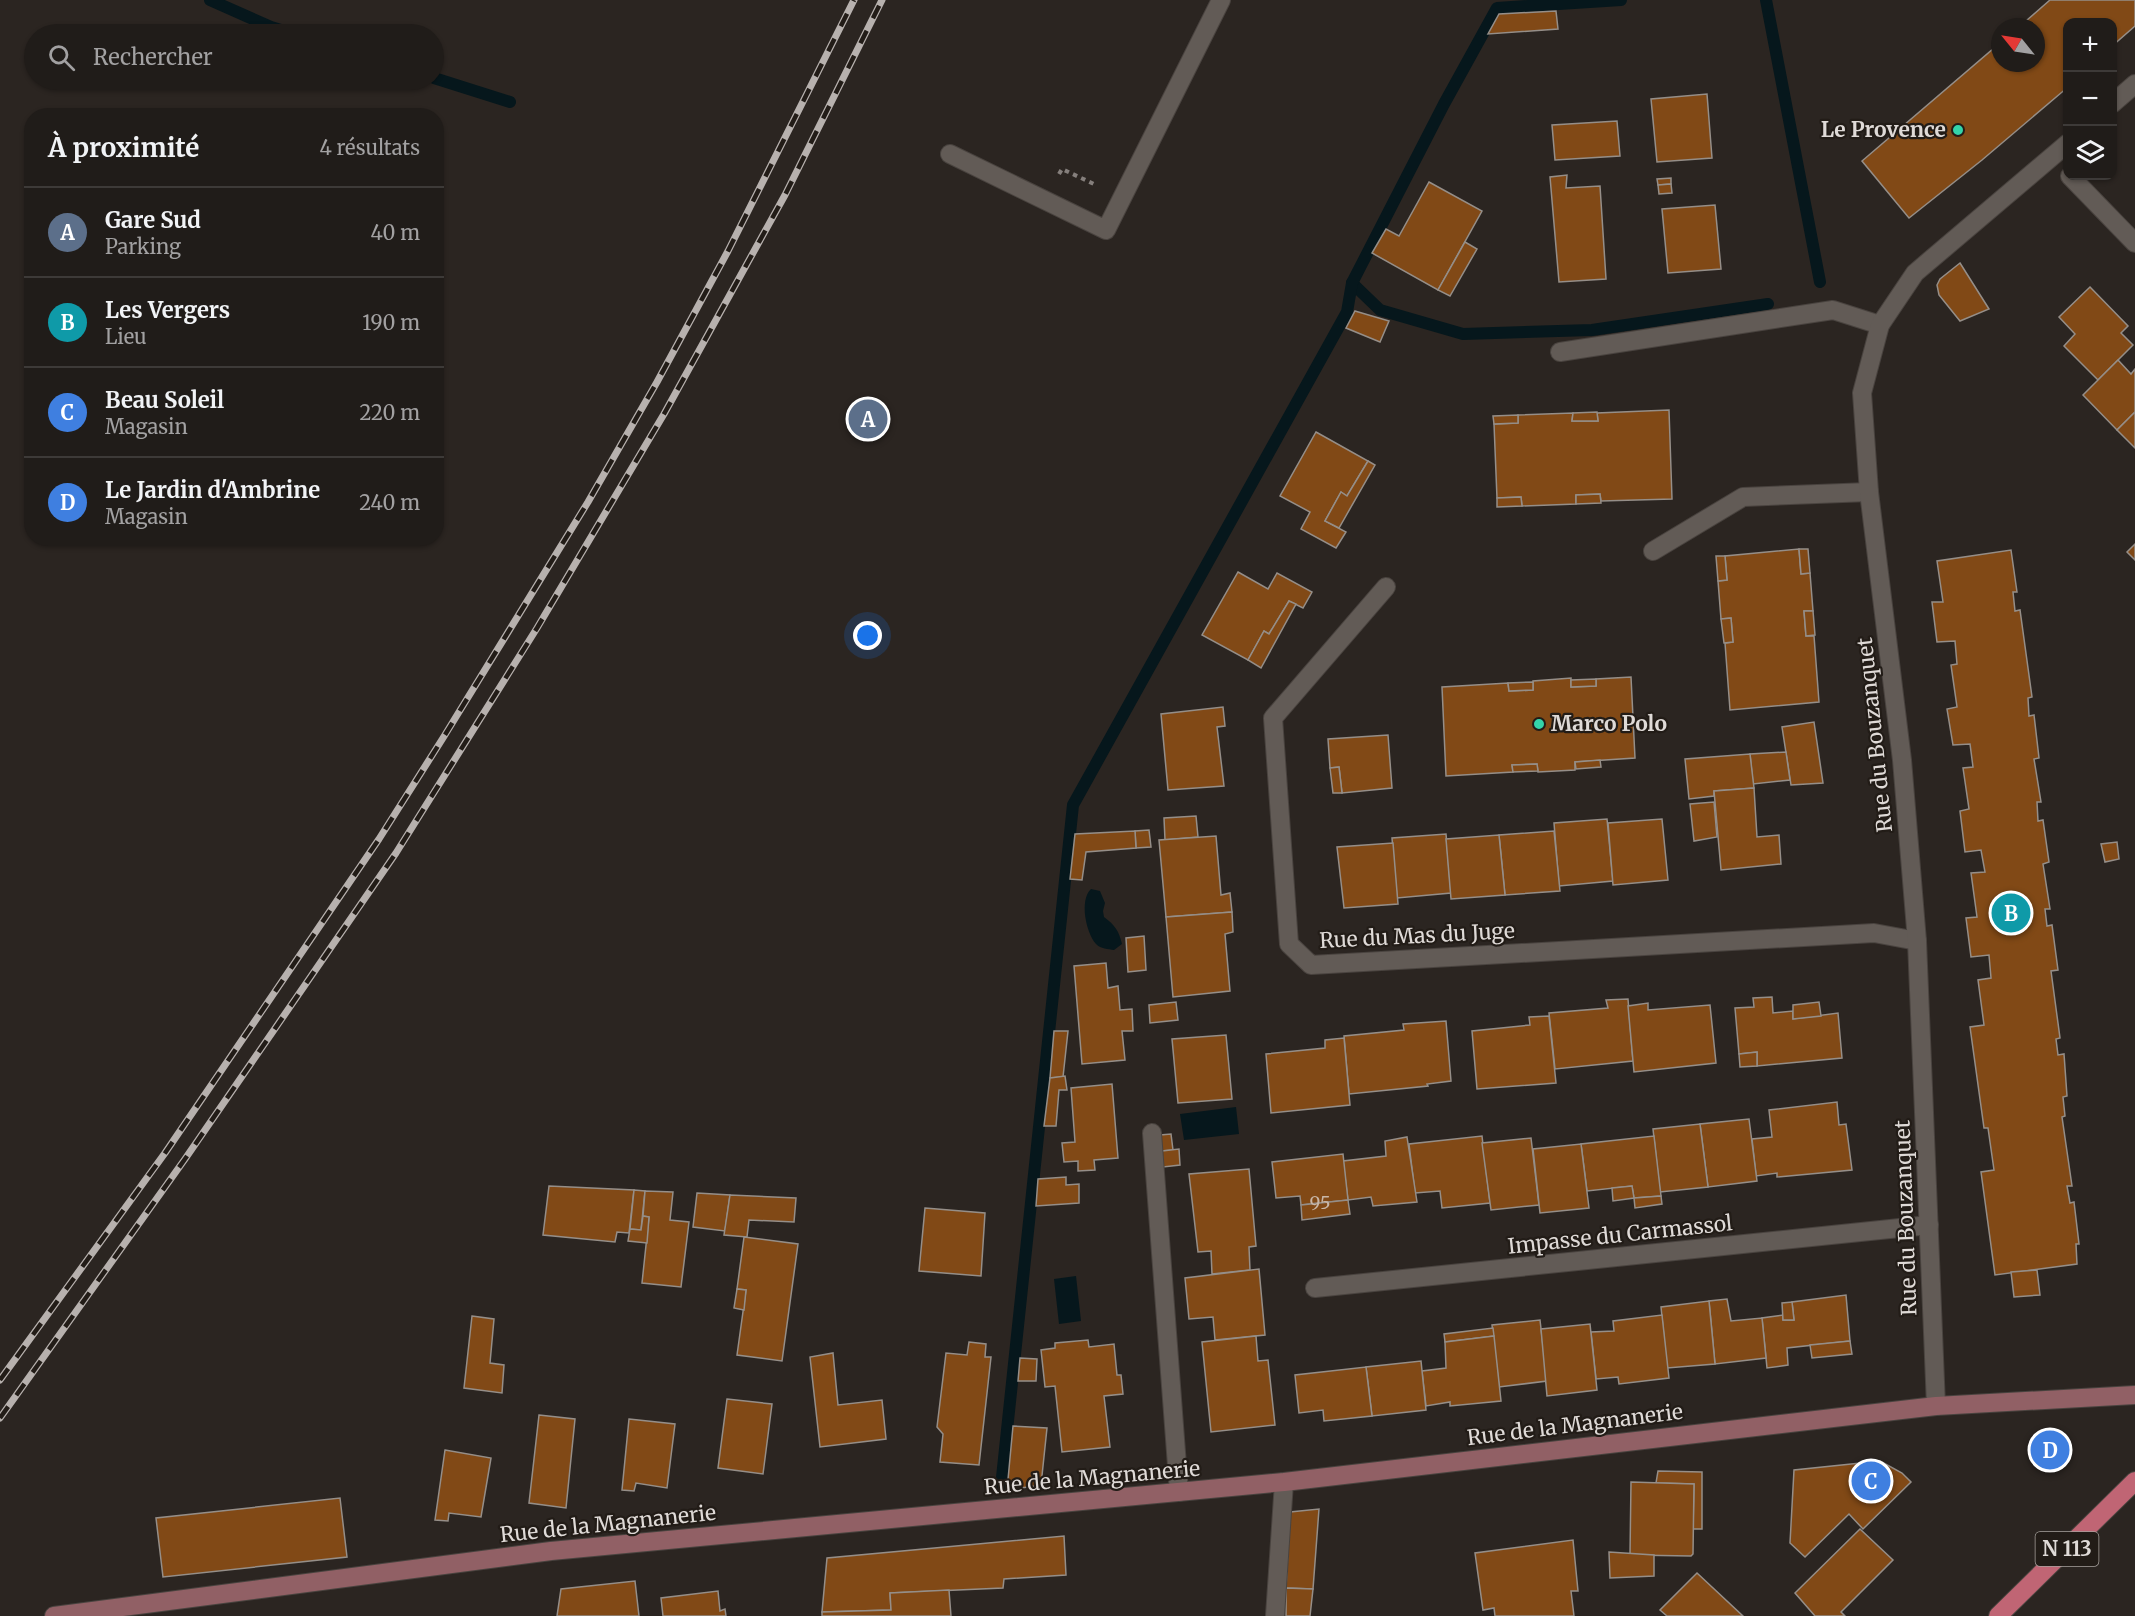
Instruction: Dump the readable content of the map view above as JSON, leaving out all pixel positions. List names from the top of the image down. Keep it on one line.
{"streets":{"main road":["N 113"],"street":["Rue du Bouzanquet","Rue du Mas du Juge","Impasse du Carmassol","Rue de la Magnanerie"]},"crossings":[["Rue du Bouzanquet","Rue du Mas du Juge"],["Rue du Bouzanquet","Impasse du Carmassol"],["Rue du Bouzanquet","Rue de la Magnanerie"]],"places":["Le Provence","Marco Polo"],"house_numbers":["95"],"north":"top left","page":{"map_buttons":["+","−"],"search":"Rechercher","heading":["À proximité","4 résultats"],"list":[{"mark":"A","name":"Gare Sud","note":"Parking","value":"40 m"},{"mark":"B","name":"Les Vergers","note":"Lieu","value":"190 m"},{"mark":"C","name":"Beau Soleil","note":"Magasin","value":"220 m"},{"mark":"D","name":"Le Jardin d'Ambrine","note":"Magasin","value":"240 m"}],"pins":["A","B","D","C"]}}
